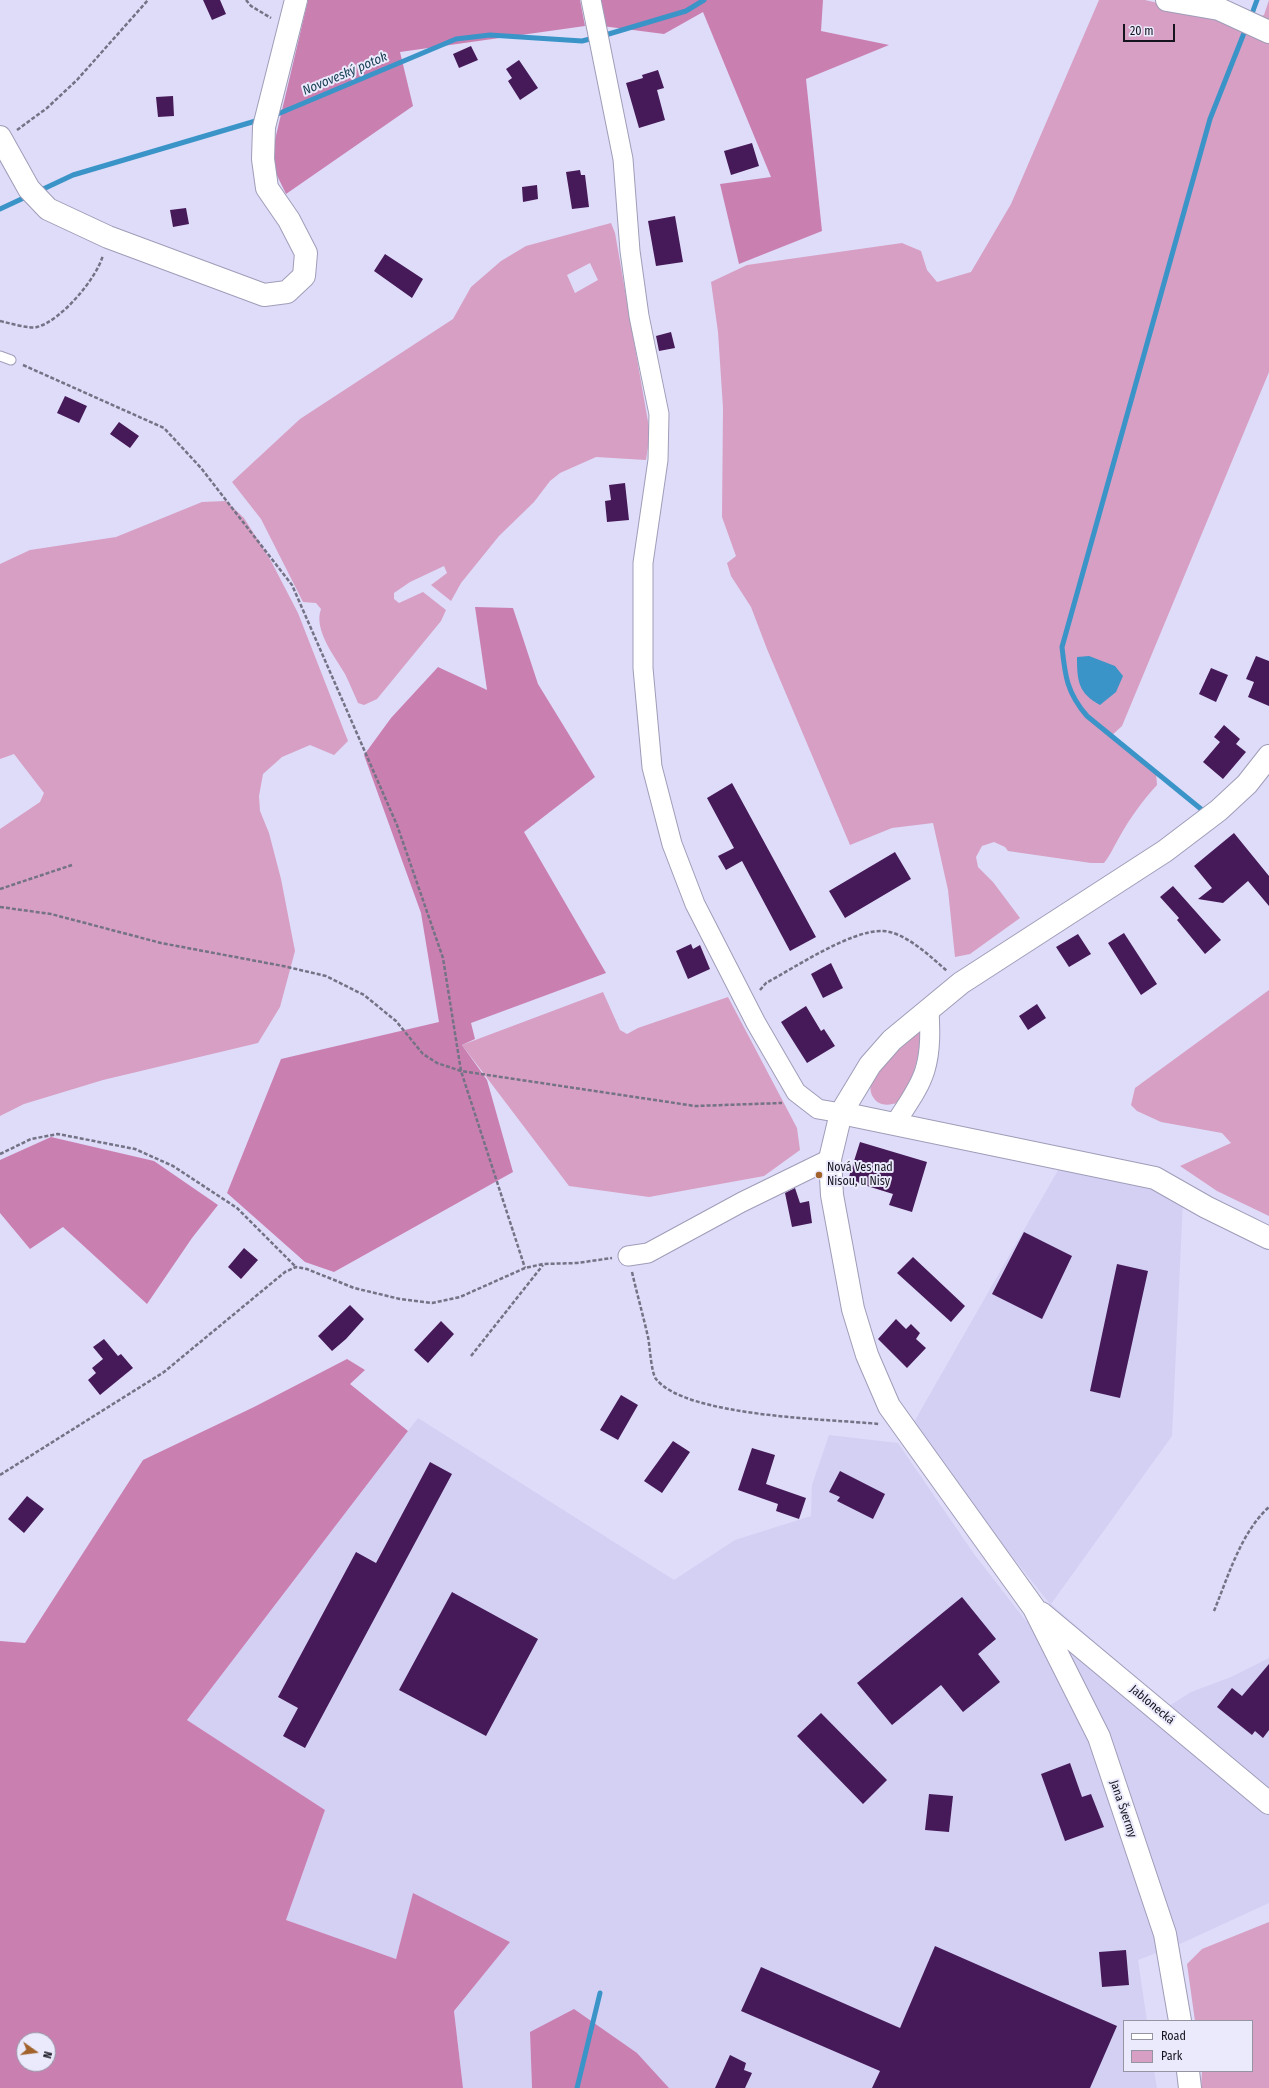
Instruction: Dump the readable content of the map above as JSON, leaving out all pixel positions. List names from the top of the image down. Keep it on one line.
{"streets":{"street":["Jablonecká","Jana Švermy"]},"crossings":[["Jablonecká","Jana Švermy"]],"water":["Novoveský potok"],"places":["Nová Ves nad Nisou, u Nisy"],"legend":["Road","Park"],"scale_bar":"20 m","north":"right"}
